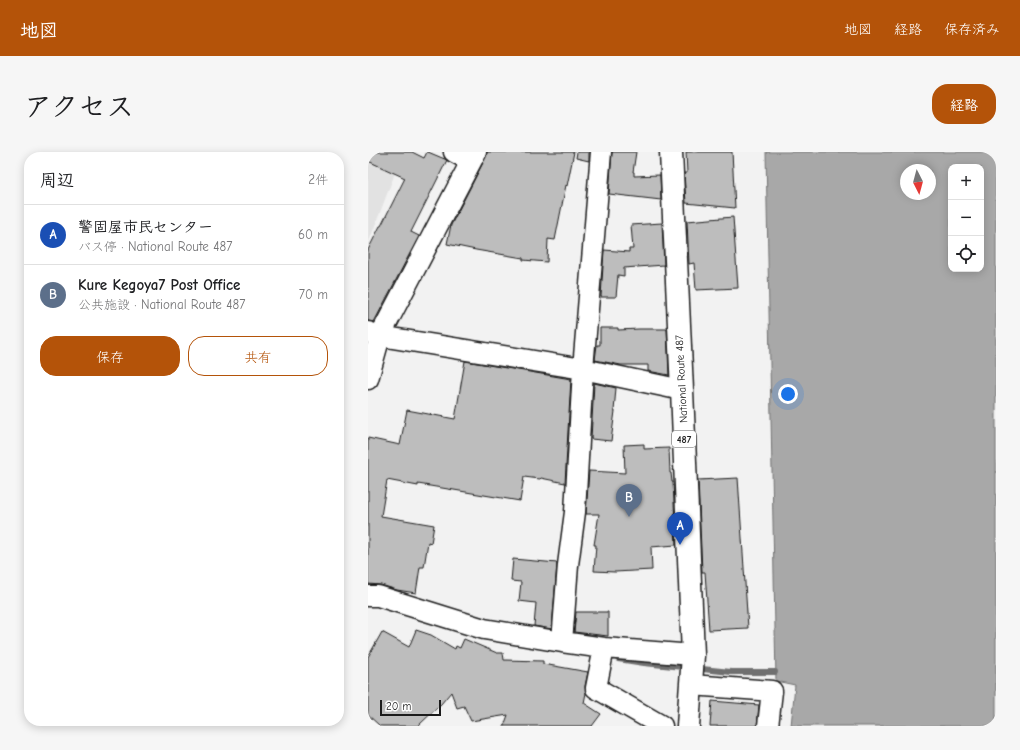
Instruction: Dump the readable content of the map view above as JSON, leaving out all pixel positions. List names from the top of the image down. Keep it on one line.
{"streets":{"highway":["National Route 487","487"]},"scale_bar":"20 m","north":"bottom","page":{"header":"地図","nav":["地図","経路","保存済み"],"title":"アクセス","buttons":["経路",["保存","共有"]],"heading":["周辺","2件"],"map_buttons":["+","−"],"list":[{"mark":"A","name":"警固屋市民センター","note":"バス停 · National Route 487","value":"60 m"},{"mark":"B","name":"Kure Kegoya7 Post Office","note":"公共施設 · National Route 487","value":"70 m"}],"pins":["B","A"],"scale":"20 m"}}
